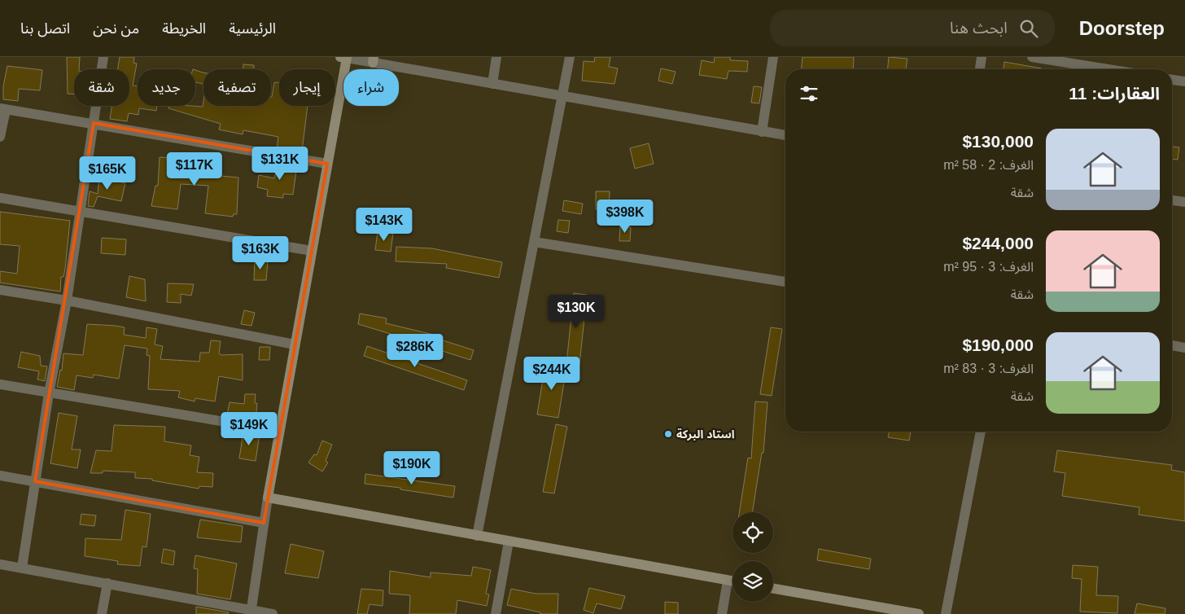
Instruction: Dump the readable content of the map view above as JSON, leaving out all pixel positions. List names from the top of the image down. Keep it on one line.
{"places":["استاد البركة"],"page":{"header":"Doorstep","search":"ابحث هنا","nav":["الرئيسية","الخريطة","من نحن","اتصل بنا"],"chip":["شراء","إيجار","تصفية","جديد","شقة"],"heading":"العقارات: 11","list":[{"name":"$130,000","note":"الغرف: 2 · 58 m² · شقة"},{"name":"$244,000","note":"الغرف: 3 · 95 m² · شقة"},{"name":"$190,000","note":"الغرف: 3 · 83 m² · شقة"}],"price":["$131K","$117K","$165K","$398K","$143K","$163K","$130K","$286K","$244K","$149K","$190K"]}}
